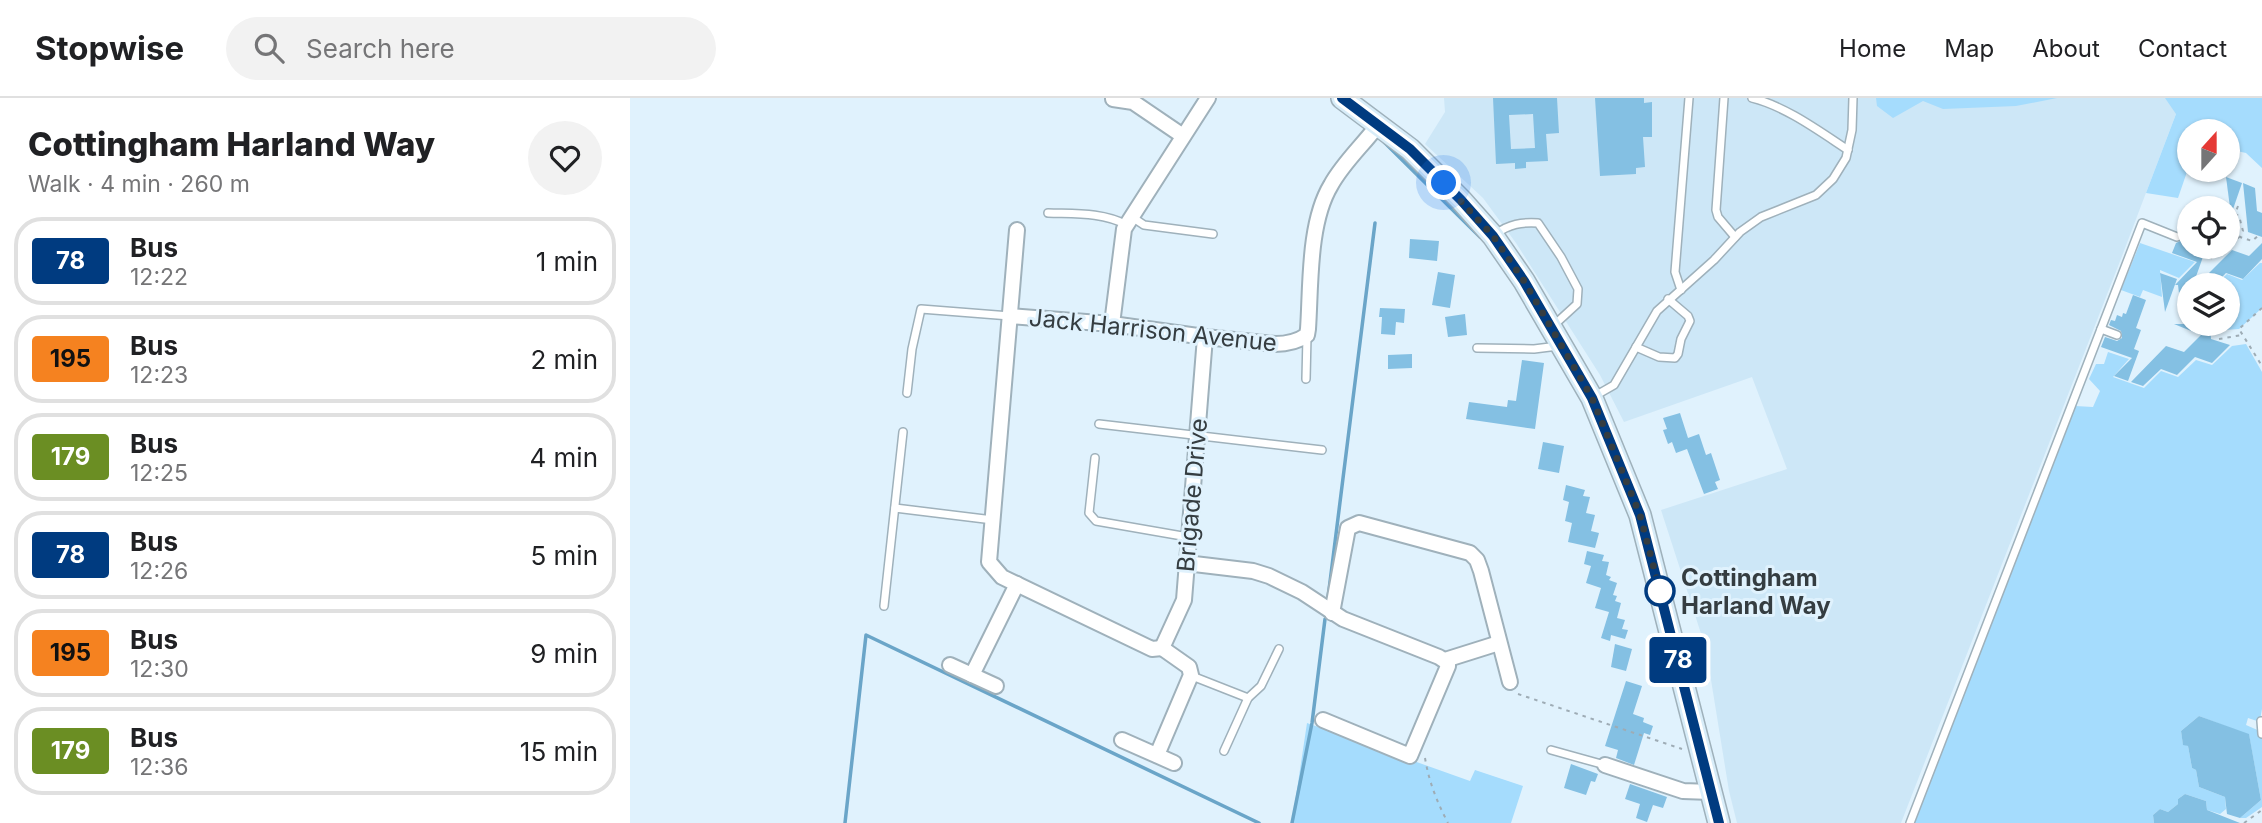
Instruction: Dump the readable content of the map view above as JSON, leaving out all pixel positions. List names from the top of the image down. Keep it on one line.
{"streets":{"street":["Jack Harrison Avenue","Brigade Drive"]},"crossings":[["Jack Harrison Avenue","Brigade Drive"]],"places":["Cottingham Harland Way"],"lines":["bus line 78"],"north":"top","page":{"header":"Stopwise","search":"Search here","nav":["Home","Map","About","Contact"],"heading":["Cottingham Harland Way","Walk · 4 min · 260 m"],"on_map":"78","list":[{"mark":"78","name":"Bus","note":"12:22","value":"1 min"},{"mark":"195","name":"Bus","note":"12:23","value":"2 min"},{"mark":"179","name":"Bus","note":"12:25","value":"4 min"},{"mark":"78","name":"Bus","note":"12:26","value":"5 min"},{"mark":"195","name":"Bus","note":"12:30","value":"9 min"},{"mark":"179","name":"Bus","note":"12:36","value":"15 min"}]}}
